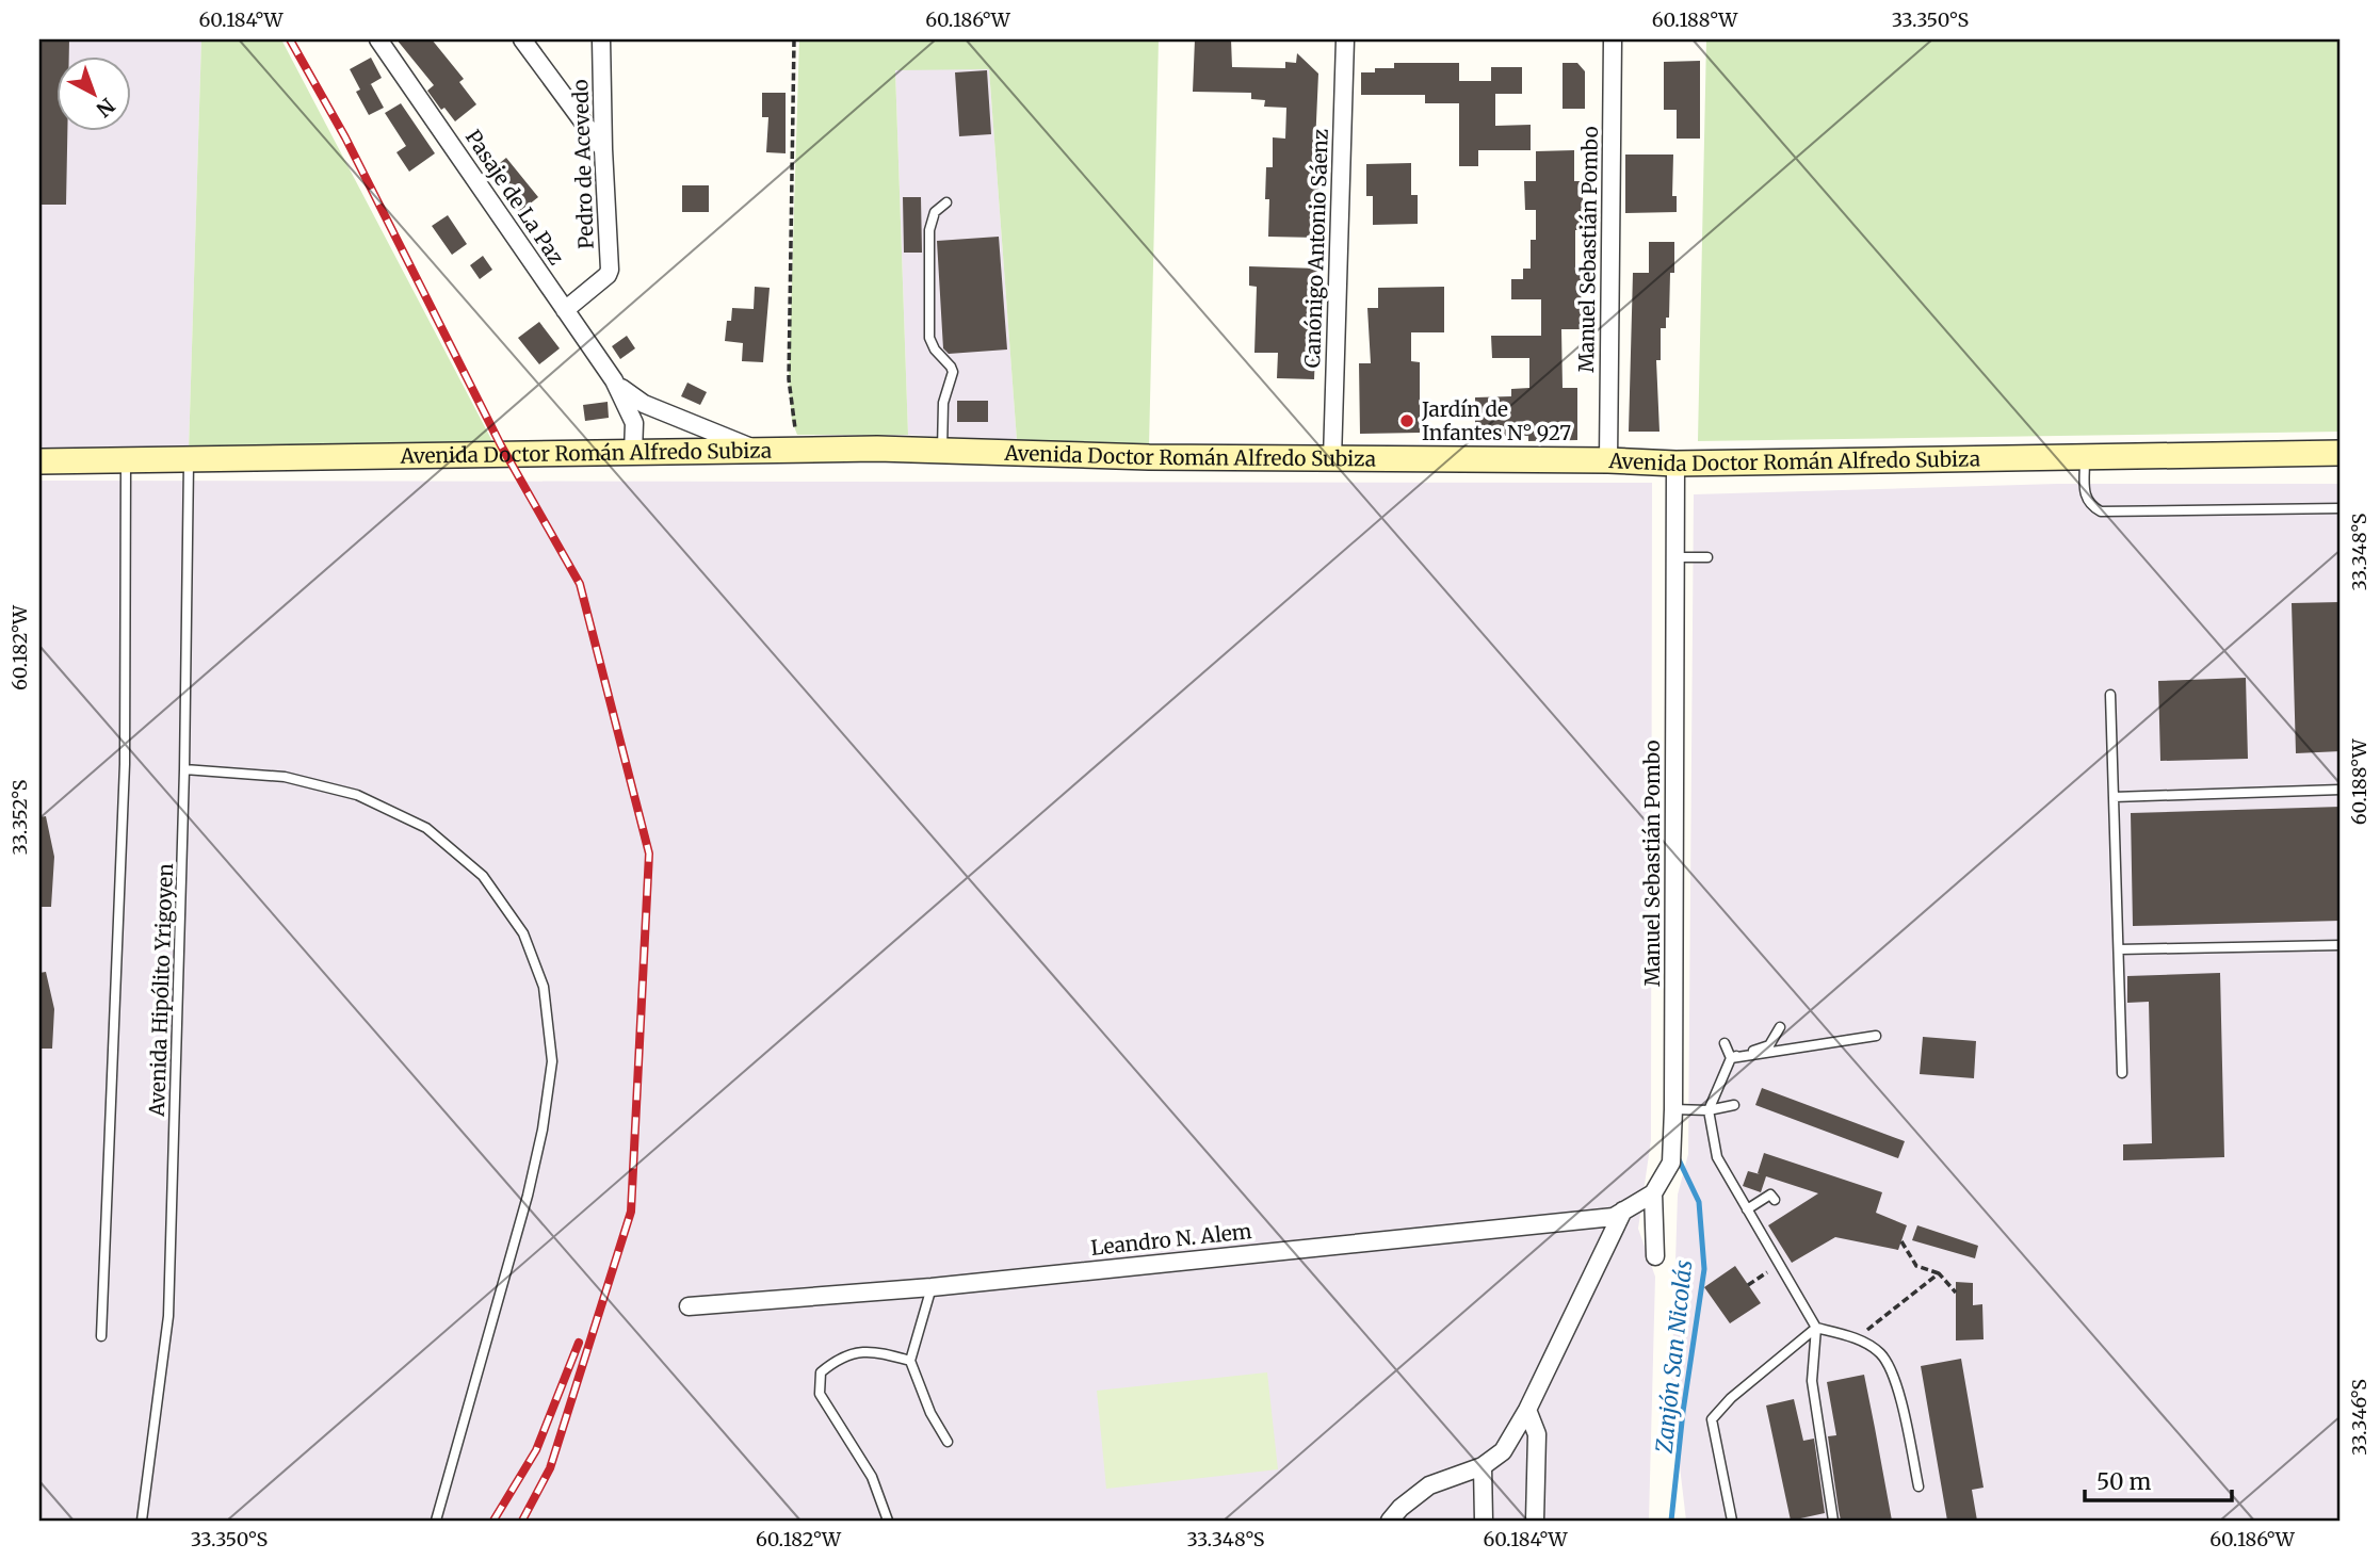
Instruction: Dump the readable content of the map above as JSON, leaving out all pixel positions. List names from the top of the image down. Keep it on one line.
{"streets":{"main road":["Avenida Doctor Román Alfredo Subiza"],"street":["Pedro de Acevedo","Pasaje de La Paz","Canónigo Antonio Sáenz","Manuel Sebastián Pombo","Leandro N. Alem"],"lane":["Avenida Hipólito Yrigoyen"]},"crossings":[["Pedro de Acevedo","Pasaje de La Paz"],["Pasaje de La Paz","Avenida Doctor Román Alfredo Subiza"],["Canónigo Antonio Sáenz","Avenida Doctor Román Alfredo Subiza"],["Manuel Sebastián Pombo","Avenida Doctor Román Alfredo Subiza"],["Manuel Sebastián Pombo","Leandro N. Alem"],["Avenida Doctor Román Alfredo Subiza","Avenida Hipólito Yrigoyen"]],"water":["Zanjón San Nicolás"],"places":["Jardín de Infantes N° 927"],"scale_bar":"50 m","north":"bottom right","coordinates":["60.184°W","60.186°W","60.188°W","33.350°S","33.348°S","60.182°W","33.352°S","33.346°S"]}
